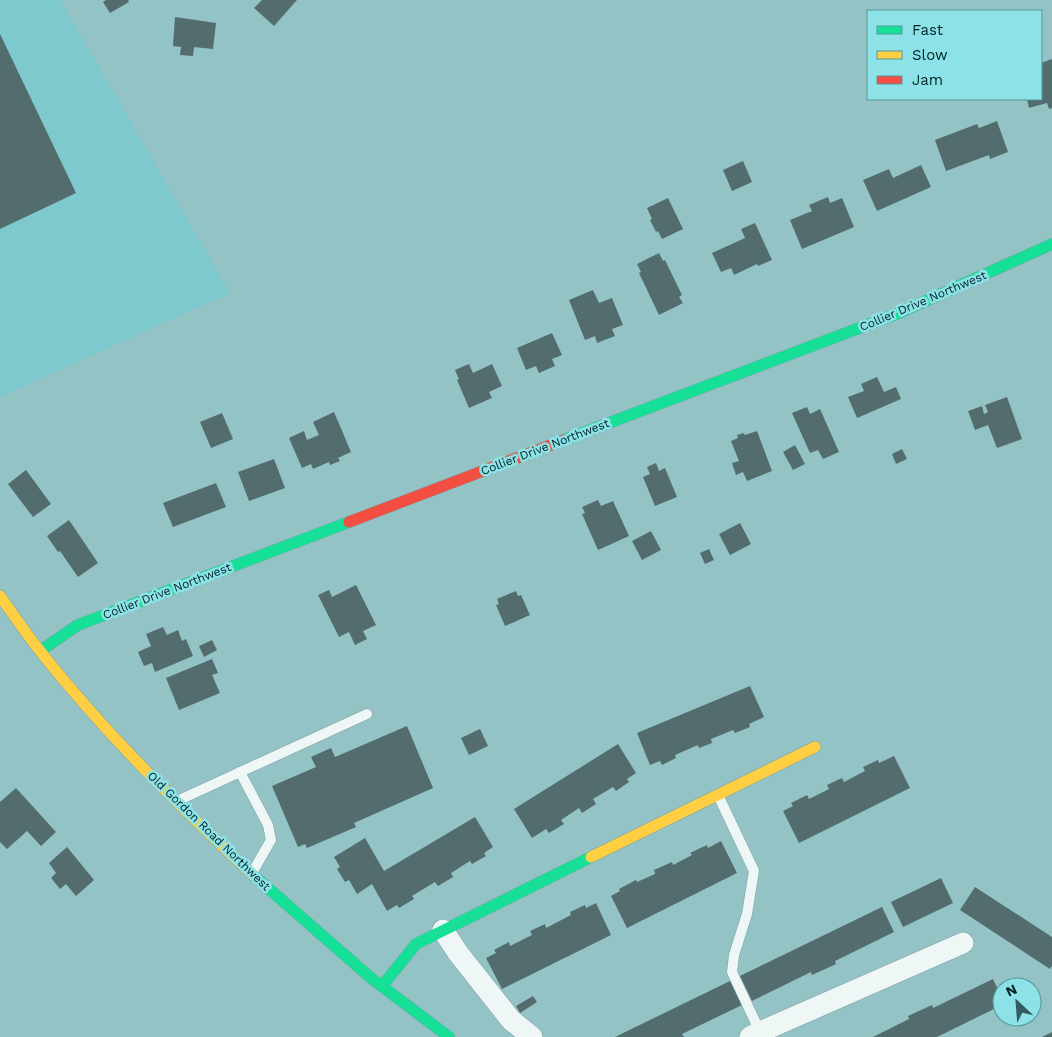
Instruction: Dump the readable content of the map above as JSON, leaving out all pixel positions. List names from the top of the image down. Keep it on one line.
{"streets":{"main road":["Collier Drive Northwest","Old Gordon Road Northwest"]},"crossings":[["Collier Drive Northwest","Old Gordon Road Northwest"]],"legend":["Fast","Slow","Jam"],"north":"top left"}
